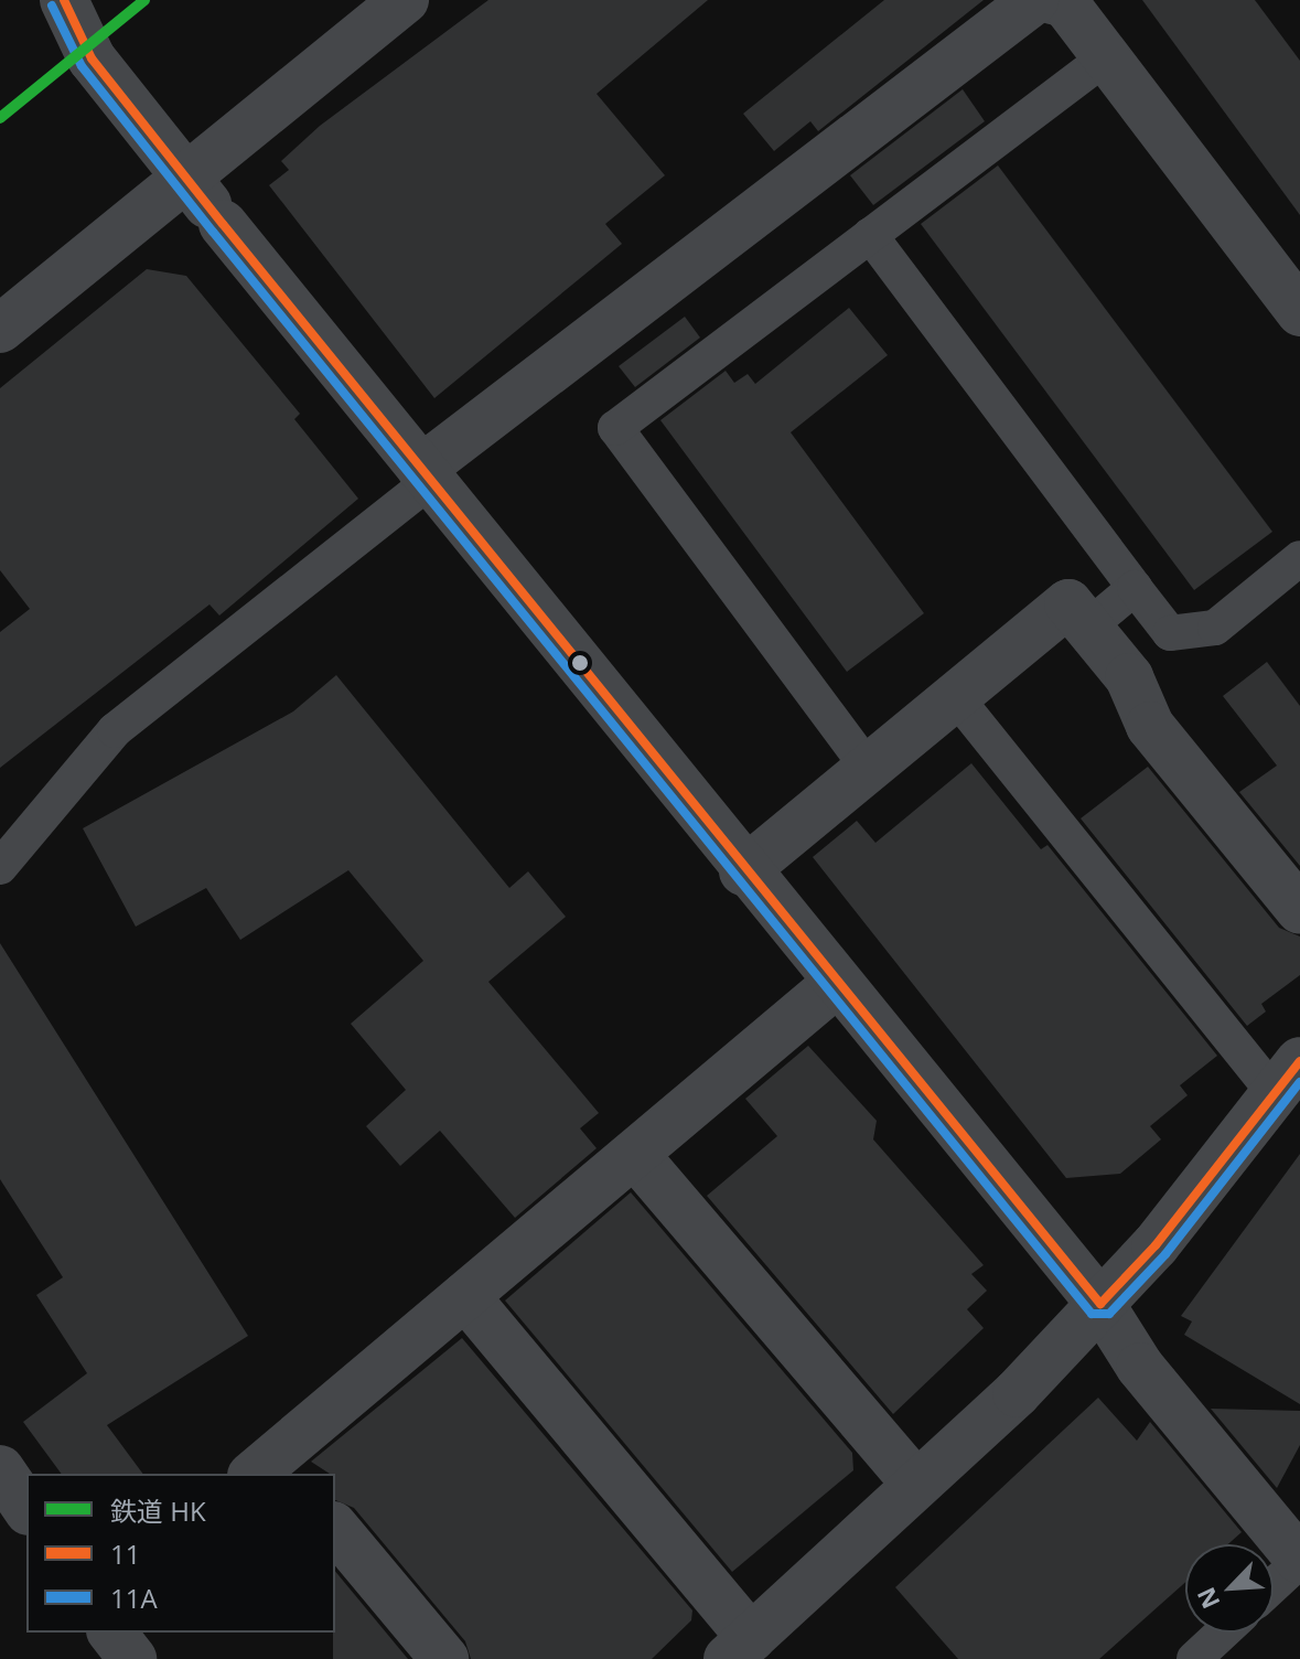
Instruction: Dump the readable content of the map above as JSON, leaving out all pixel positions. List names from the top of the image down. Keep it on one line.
{"lines":["rail line HK","transit line 11","transit line 11A"],"legend":["鉄道 HK","11","11A"],"north":"bottom left"}
